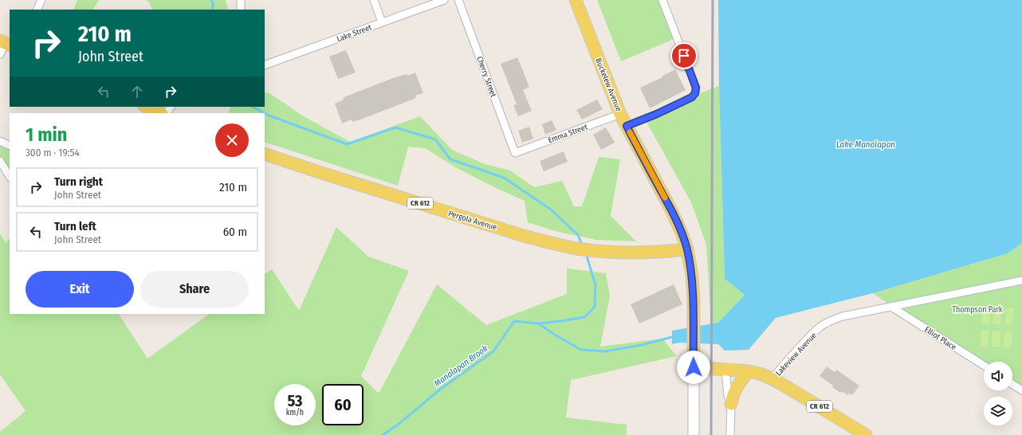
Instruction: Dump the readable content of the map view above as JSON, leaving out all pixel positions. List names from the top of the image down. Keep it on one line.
{"streets":{"main road":["Buckelew Avenue","CR 612","Pergola Avenue"],"street":["Lake Street","Cherry Street","Emma Street","Elliot Place","Lakeview Avenue"]},"crossings":[["Cherry Street","Emma Street"],["Buckelew Avenue","Emma Street"],["Buckelew Avenue","CR 612"],["Buckelew Avenue","Pergola Avenue"],["CR 612","Lakeview Avenue"],["Elliot Place","Lakeview Avenue"]],"water":["Lake Manalapan","Manalapan Brook"],"parks":["Thompson Park"],"page":{"turn":["210 m","John Street"],"heading":["1 min","300 m · 19:54"],"list":[{"name":"Turn right","note":"John Street","value":"210 m"},{"name":"Turn left","note":"John Street","value":"60 m"}],"buttons":["Exit","Share"],"speed":"53 km/h","limit":"60"}}
